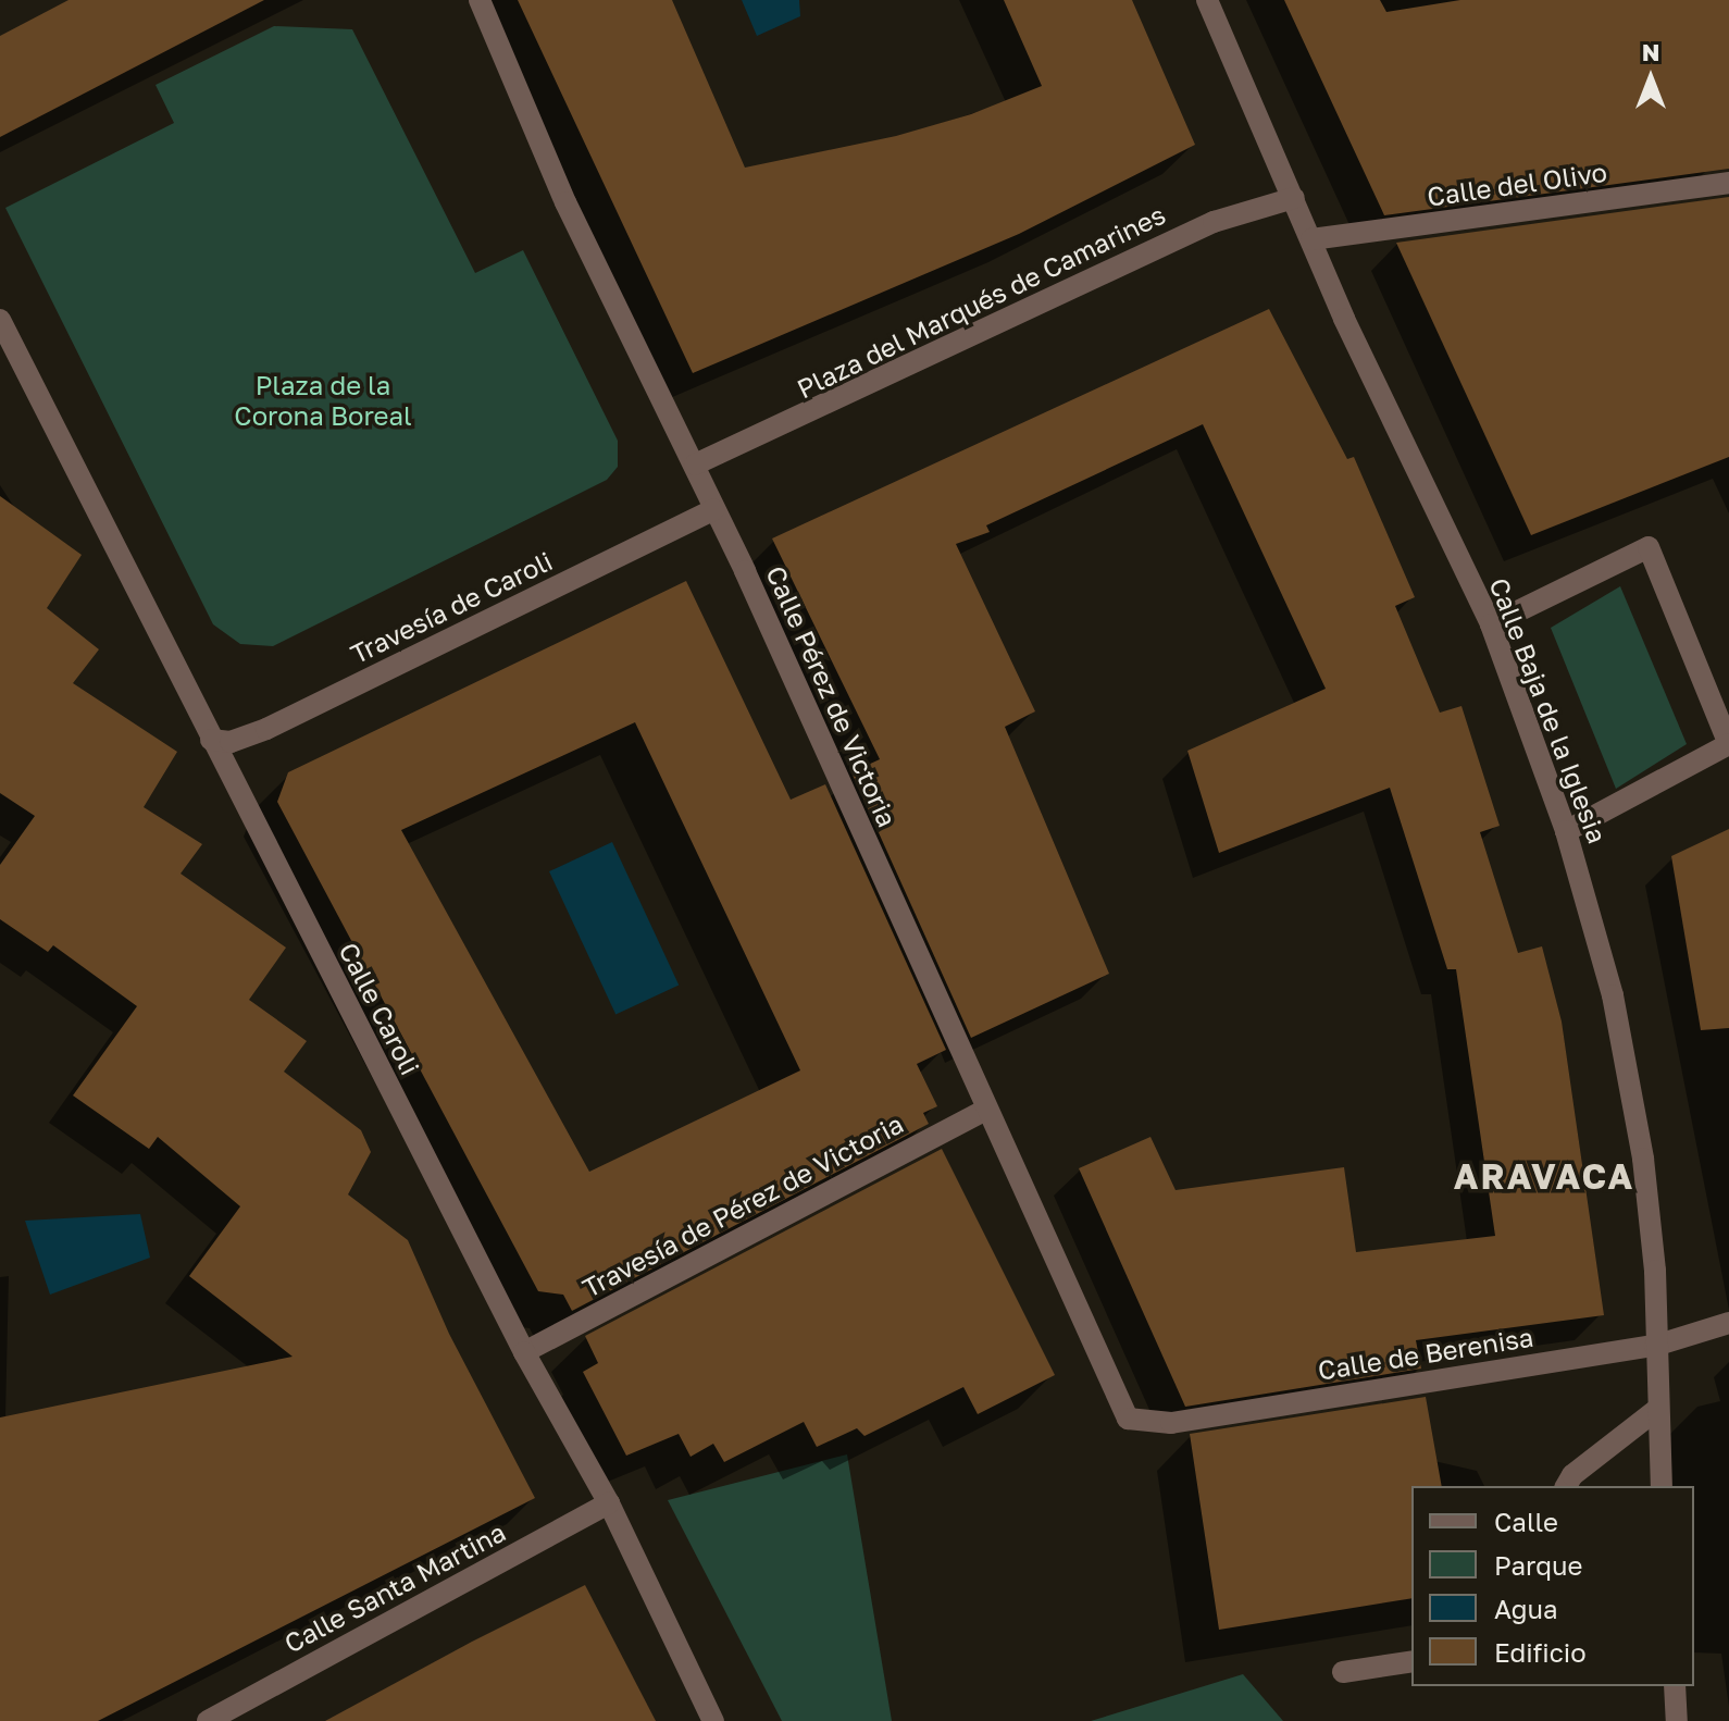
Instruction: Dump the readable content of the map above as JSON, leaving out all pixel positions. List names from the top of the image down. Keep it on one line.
{"streets":{"street":["Calle del Olivo","Plaza del Marqués de Camarines","Travesía de Caroli","Calle Pérez de Victoria","Calle Baja de la Iglesia","Calle Caroli","Travesía de Pérez de Victoria","Calle de Berenisa","Calle Santa Martina"]},"crossings":[["Calle del Olivo","Calle Baja de la Iglesia"],["Plaza del Marqués de Camarines","Calle Pérez de Victoria"],["Plaza del Marqués de Camarines","Calle Baja de la Iglesia"],["Travesía de Caroli","Calle Pérez de Victoria"],["Travesía de Caroli","Calle Caroli"],["Calle Pérez de Victoria","Travesía de Pérez de Victoria"],["Calle Pérez de Victoria","Calle de Berenisa"],["Calle Baja de la Iglesia","Calle de Berenisa"],["Calle Caroli","Travesía de Pérez de Victoria"],["Calle Caroli","Calle Santa Martina"]],"districts":["ARAVACA"],"parks":["Plaza de la Corona Boreal"],"legend":["Calle","Parque","Agua","Edificio"],"north":"top"}
